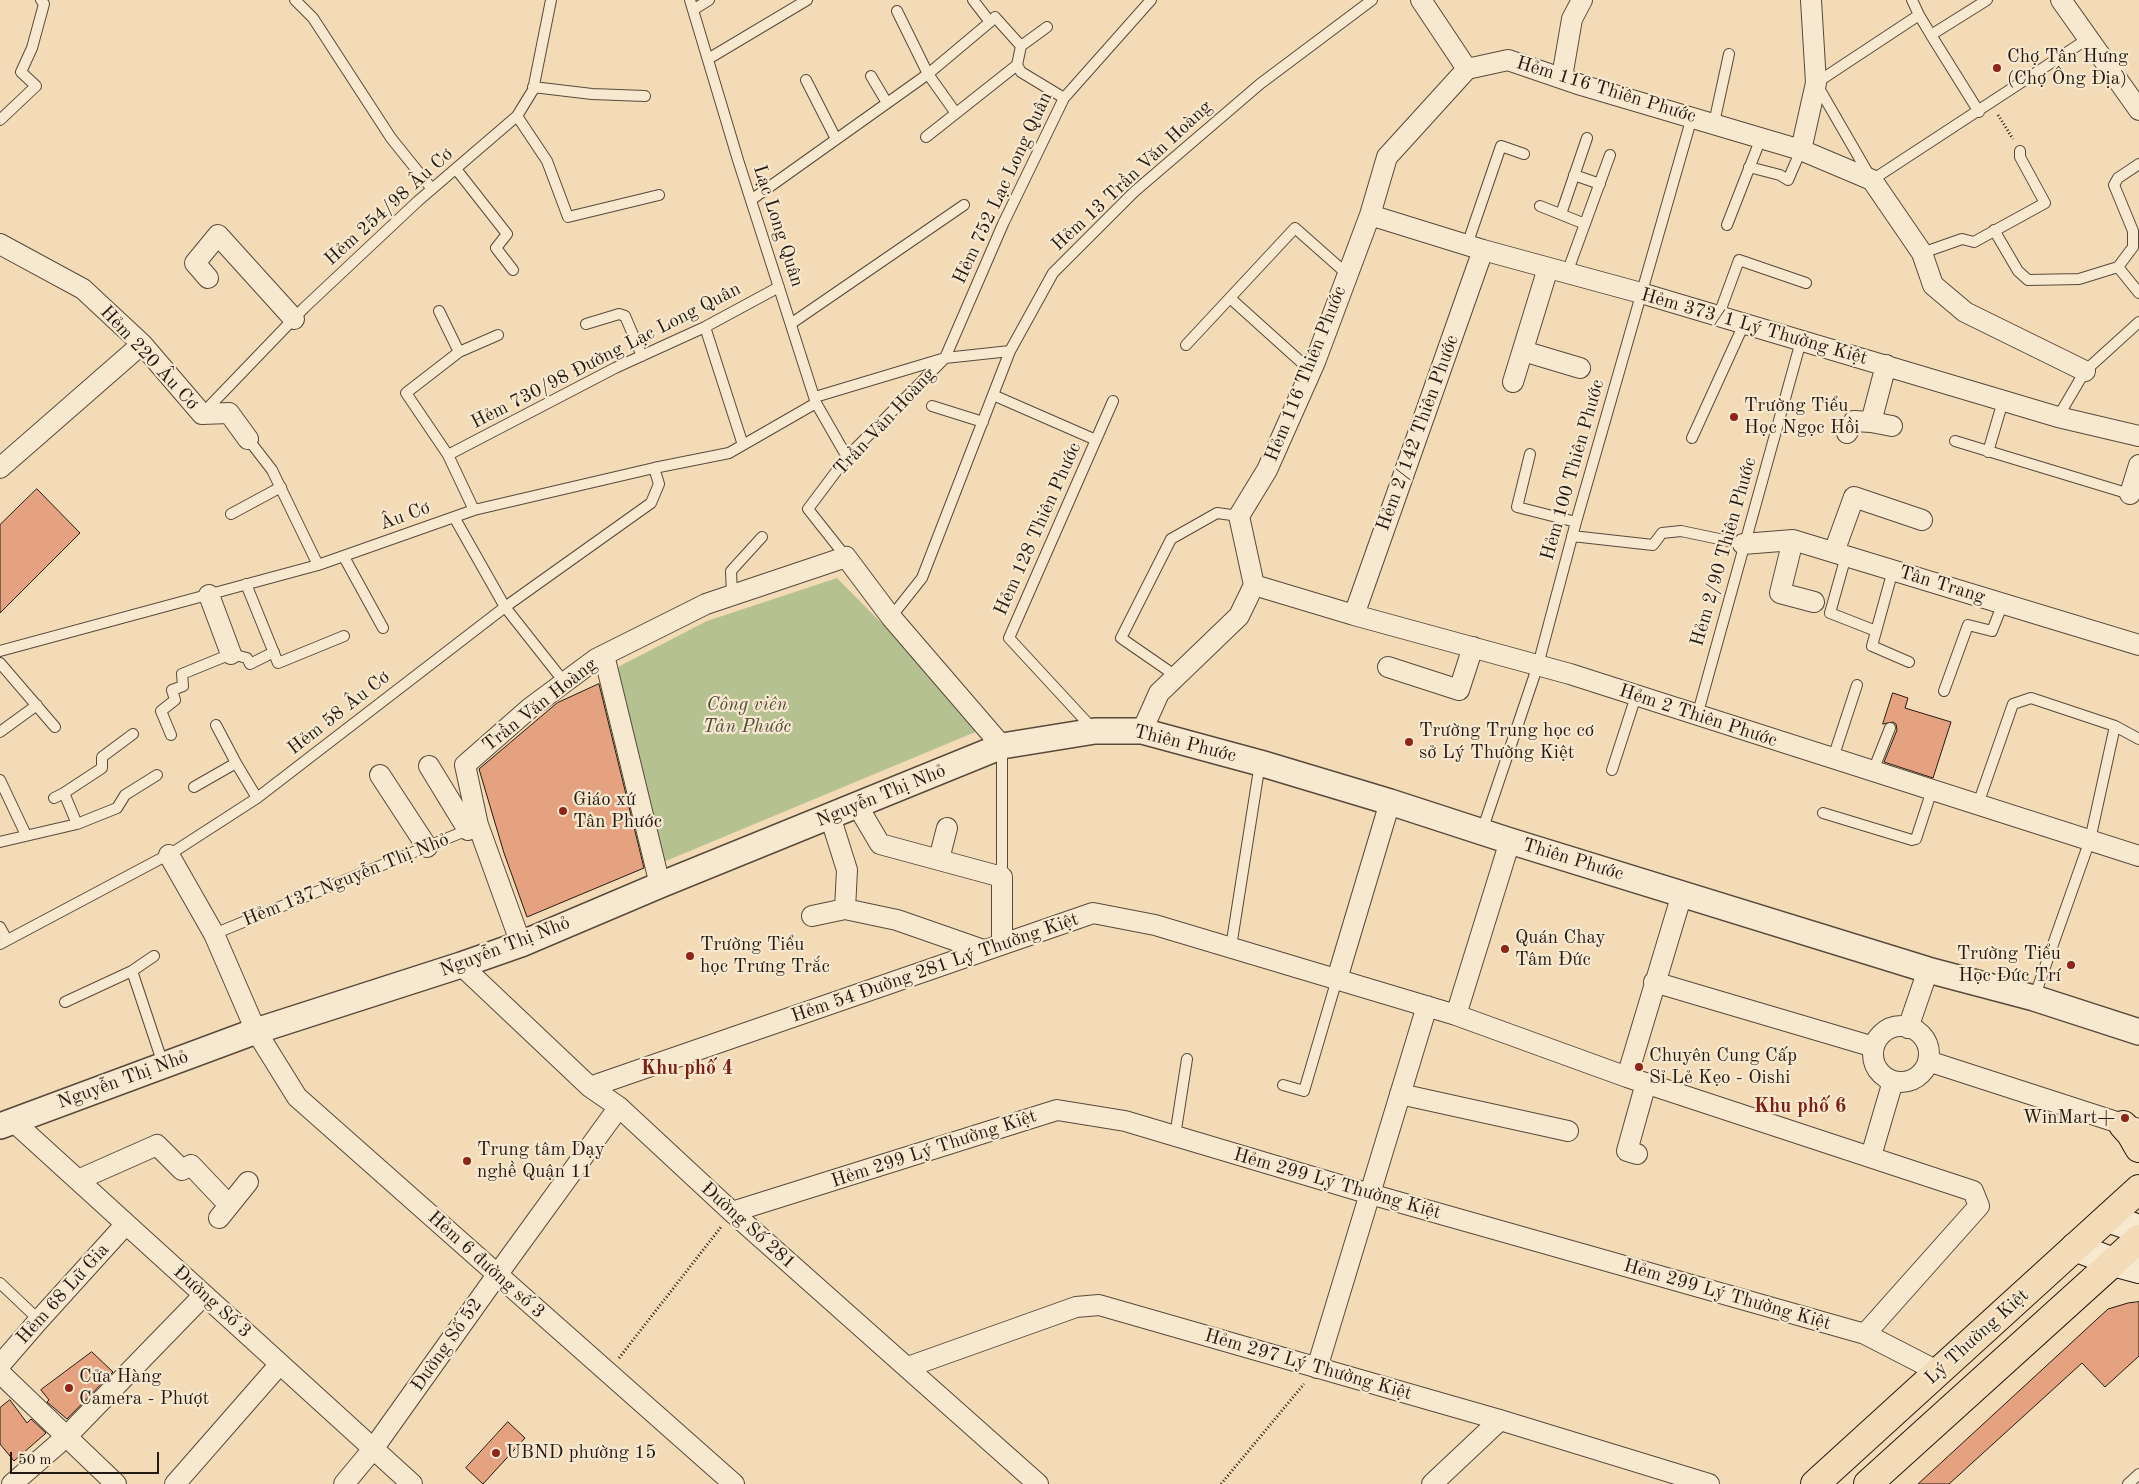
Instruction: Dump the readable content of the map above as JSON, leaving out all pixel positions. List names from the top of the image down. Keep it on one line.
{"streets":{"main road":["Lý Thường Kiệt"],"street":["Hẻm 116 Thiên Phước","Hẻm 373/1 Lý Thường Kiệt","Hẻm 220 Âu Cơ","Trần Văn Hoàng","Hẻm 2/142 Thiên Phước","Tân Trang","Hẻm 2 Thiên Phước","Thiên Phước","Nguyễn Thị Nhỏ","Hẻm 54 Đường 281 Lý Thường Kiệt","Hẻm 299 Lý Thường Kiệt","Đường Số 281","Hẻm 6 đường số 3","Hẻm 68 Lữ Gia","Đường Số 3","Đường Số 52","Hẻm 297 Lý Thường Kiệt"],"lane":["Hẻm 13 Trần Văn Hoàng","Hẻm 752 Lạc Long Quân","Hẻm 254/98 Âu Cơ","Lạc Long Quân","Hẻm 730/98 Đường Lạc Long Quân","Hẻm 100 Thiên Phước","Âu Cơ","Hẻm 128 Thiên Phước","Hẻm 2/90 Thiên Phước","Hẻm 58 Âu Cơ","Hẻm 137 Nguyễn Thị Nhỏ"]},"crossings":[["Hẻm 116 Thiên Phước","Hẻm 373/1 Lý Thường Kiệt"],["Hẻm 116 Thiên Phước","Hẻm 100 Thiên Phước"],["Hẻm 13 Trần Văn Hoàng","Trần Văn Hoàng"],["Hẻm 752 Lạc Long Quân","Trần Văn Hoàng"],["Hẻm 752 Lạc Long Quân","Âu Cơ"],["Hẻm 254/98 Âu Cơ","Hẻm 220 Âu Cơ"],["Lạc Long Quân","Hẻm 730/98 Đường Lạc Long Quân"],["Lạc Long Quân","Trần Văn Hoàng"],["Lạc Long Quân","Âu Cơ"],["Hẻm 373/1 Lý Thường Kiệt","Hẻm 2/142 Thiên Phước"],["Hẻm 373/1 Lý Thường Kiệt","Hẻm 100 Thiên Phước"],["Hẻm 373/1 Lý Thường Kiệt","Hẻm 2/90 Thiên Phước"],["Hẻm 220 Âu Cơ","Âu Cơ"],["Trần Văn Hoàng","Âu Cơ"],["Trần Văn Hoàng","Thiên Phước"],["Trần Văn Hoàng","Nguyễn Thị Nhỏ"],["Trần Văn Hoàng","Hẻm 137 Nguyễn Thị Nhỏ"],["Hẻm 2/142 Thiên Phước","Hẻm 2 Thiên Phước"],["Hẻm 100 Thiên Phước","Hẻm 2 Thiên Phước"],["Hẻm 100 Thiên Phước","Thiên Phước"],["Âu Cơ","Hẻm 58 Âu Cơ"],["Hẻm 128 Thiên Phước","Thiên Phước"],["Hẻm 2/90 Thiên Phước","Tân Trang"],["Hẻm 2/90 Thiên Phước","Hẻm 2 Thiên Phước"],["Thiên Phước","Nguyễn Thị Nhỏ"],["Nguyễn Thị Nhỏ","Đường Số 281"],["Nguyễn Thị Nhỏ","Hẻm 6 đường số 3"],["Nguyễn Thị Nhỏ","Đường Số 3"],["Hẻm 54 Đường 281 Lý Thường Kiệt","Hẻm 299 Lý Thường Kiệt"],["Hẻm 54 Đường 281 Lý Thường Kiệt","Đường Số 281"],["Hẻm 299 Lý Thường Kiệt","Đường Số 281"],["Hẻm 299 Lý Thường Kiệt","Lý Thường Kiệt"],["Đường Số 281","Đường Số 52"],["Đường Số 281","Hẻm 297 Lý Thường Kiệt"],["Hẻm 6 đường số 3","Đường Số 52"],["Hẻm 68 Lữ Gia","Đường Số 3"],["Đường Số 3","Đường Số 52"]],"districts":["Khu phố 4","Khu phố 6"],"parks":["Công viên Tân Phước"],"places":["Chợ Tân Hưng (Chợ Ông Địa)","Trường Tiểu Học Ngọc Hồi","Trường Trung học cơ sở Lý Thường Kiệt","Giáo xứ Tân Phước","Quán Chay Tâm Đức","Trường Tiểu học Trưng Trắc","Trường Tiểu Học Đức Trí","Chuyên Cung Cấp Sỉ Lẻ Kẹo - Oishi","WinMart+","Trung tâm Dạy nghề Quận 11","Cửa Hàng Camera - Phượt","UBND phường 15"],"scale_bar":"50 m"}
